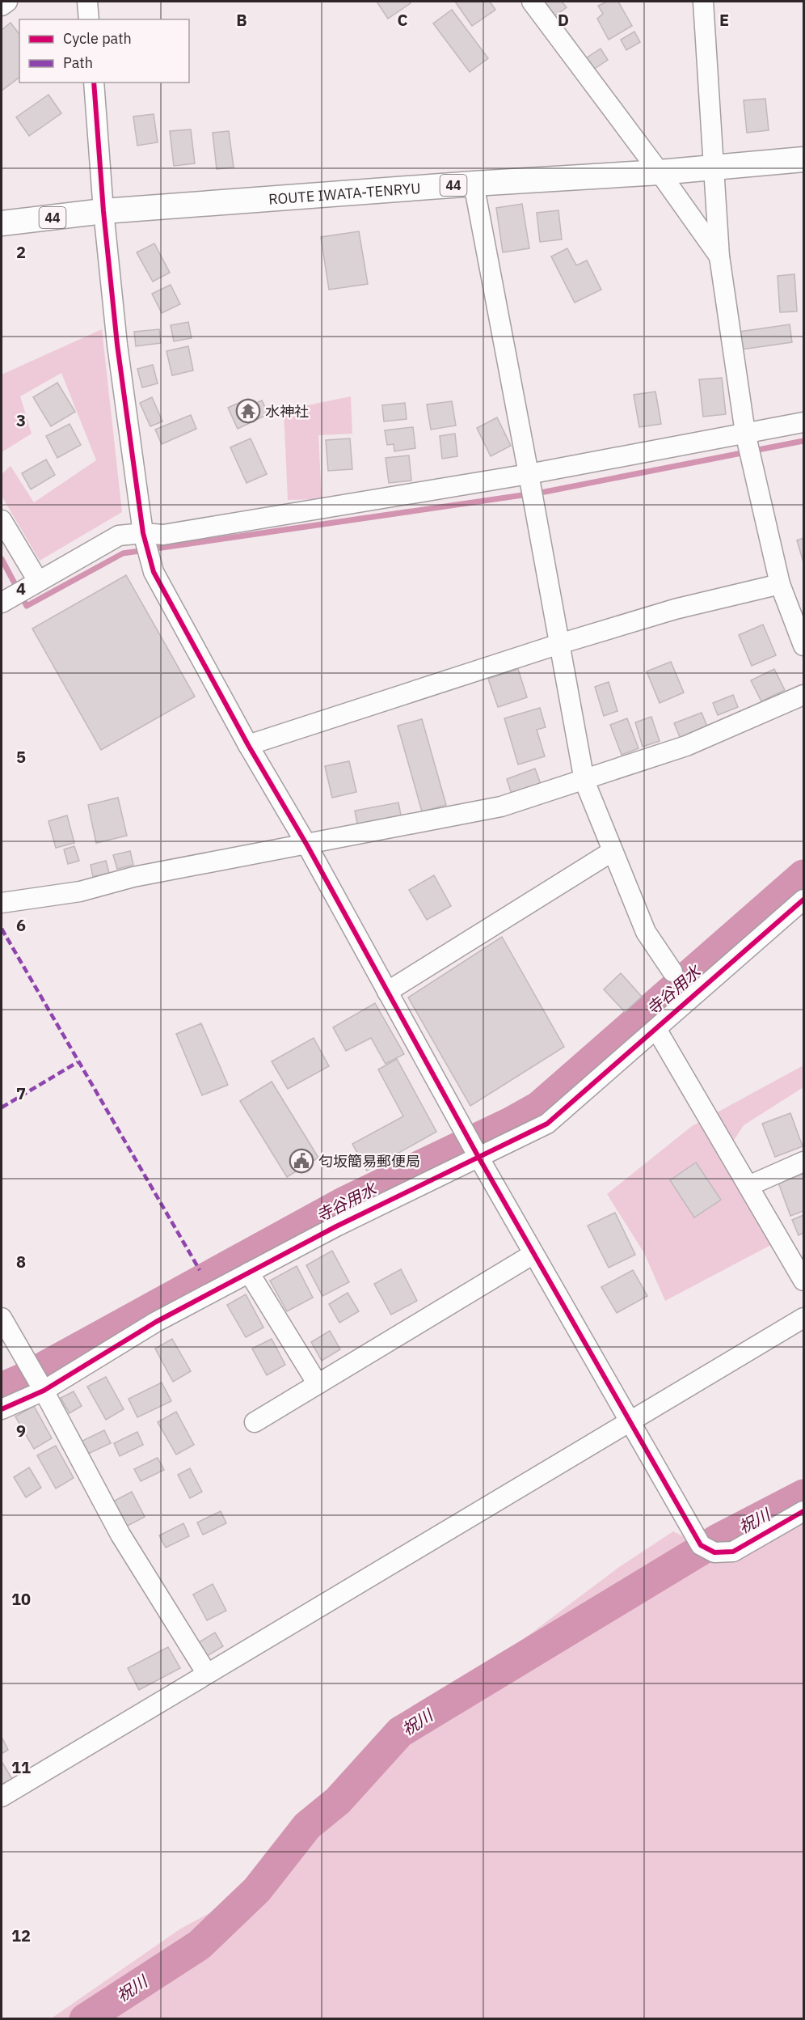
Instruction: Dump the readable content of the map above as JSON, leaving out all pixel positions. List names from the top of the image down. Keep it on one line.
{"streets":{"main road":["44","ROUTE IWATA-TENRYU"]},"water":["寺谷用水","祝川"],"places":{"temple":["水神社"],"public building":["匂坂簡易郵便局"]},"legend":["Cycle path","Path"],"grid":{"columns":["B","C","D","E"],"rows":["2","3","4","5","6","7","8","9","10","11","12"]}}
